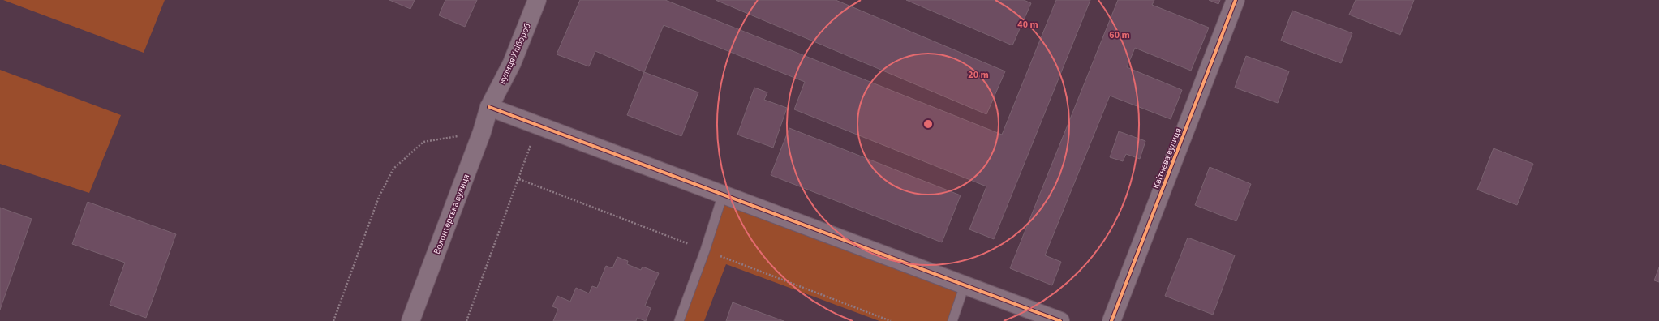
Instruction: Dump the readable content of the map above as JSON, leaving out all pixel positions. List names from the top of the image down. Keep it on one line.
{"streets":{"street":["вулиця Хлібороб","Квітнева вулиця","Волонтерська вулиця"]},"crossings":[["вулиця Хлібороб","Волонтерська вулиця"]],"rings":["40 m","60 m","20 m"]}
